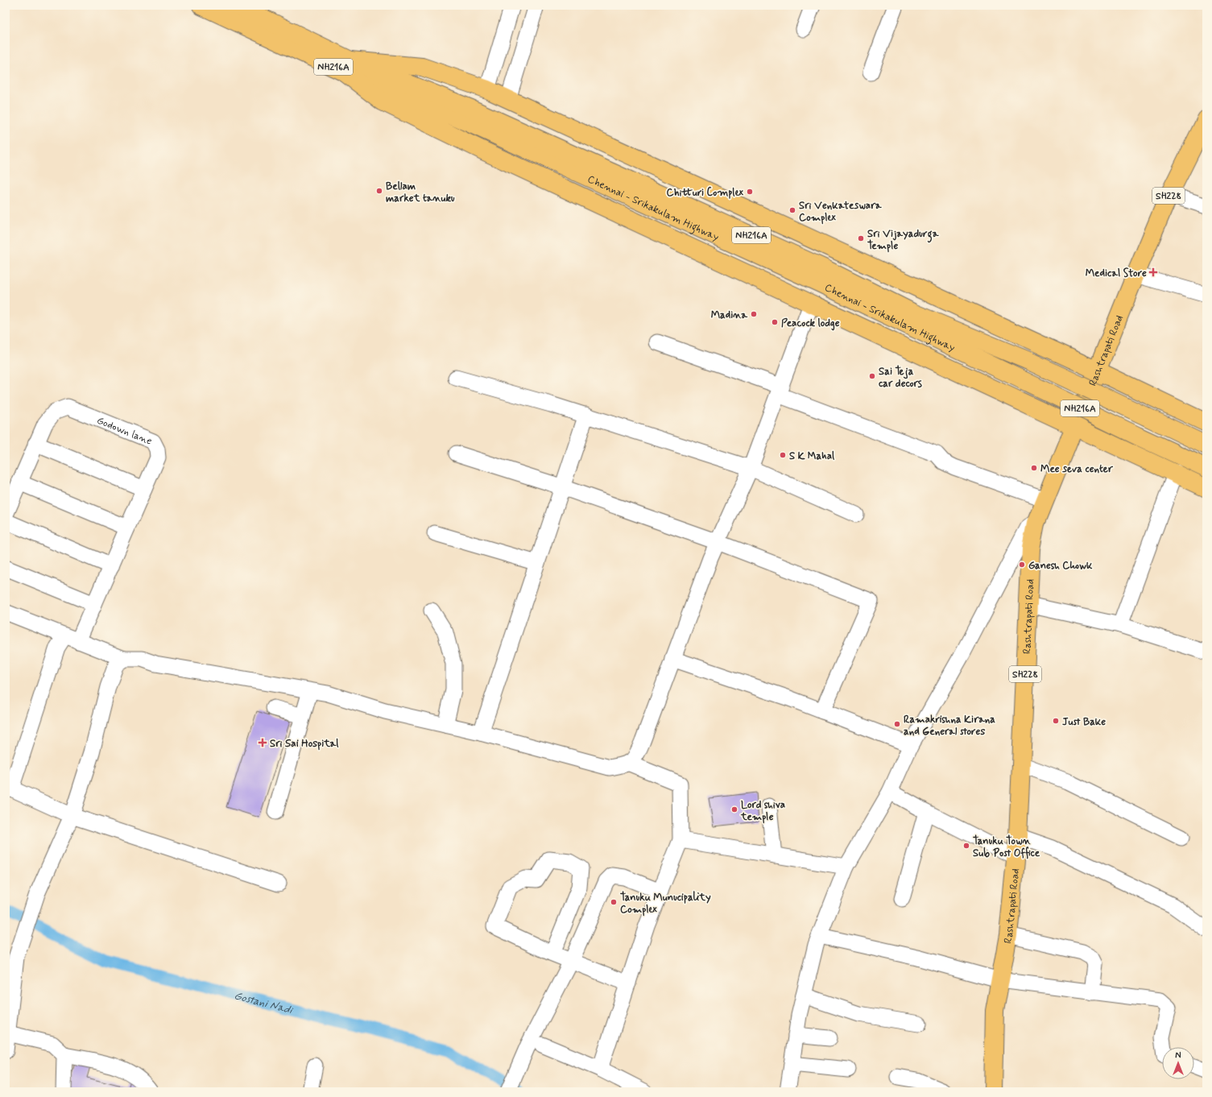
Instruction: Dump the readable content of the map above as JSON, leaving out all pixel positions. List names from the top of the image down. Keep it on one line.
{"streets":{"main road":["NH216A","SH228","Chennai - Srikakulam Highway","Rashtrapati Road"],"street":["Godown lane"]},"crossings":[["NH216A","Chennai - Srikakulam Highway"],["SH228","Rashtrapati Road"]],"water":["Gostani Nadi"],"places":{"other":["Bellam market tanuku","Chitturi Complex","Sri Venkateswara Complex","Sri Vijayadurga Temple","Madina","Peacock lodge","Sai Teja car decors","S K Mahal","Mee seva center","Ganesh Chowk","Just Bake","Ramakrishna Kirana and General stores","Lord shiva temple","Tanuku Town Sub Post Office","Tanuku Munucipality Complex"],"health":["Medical Store","Sri Sai Hospital"]},"north":"top"}
